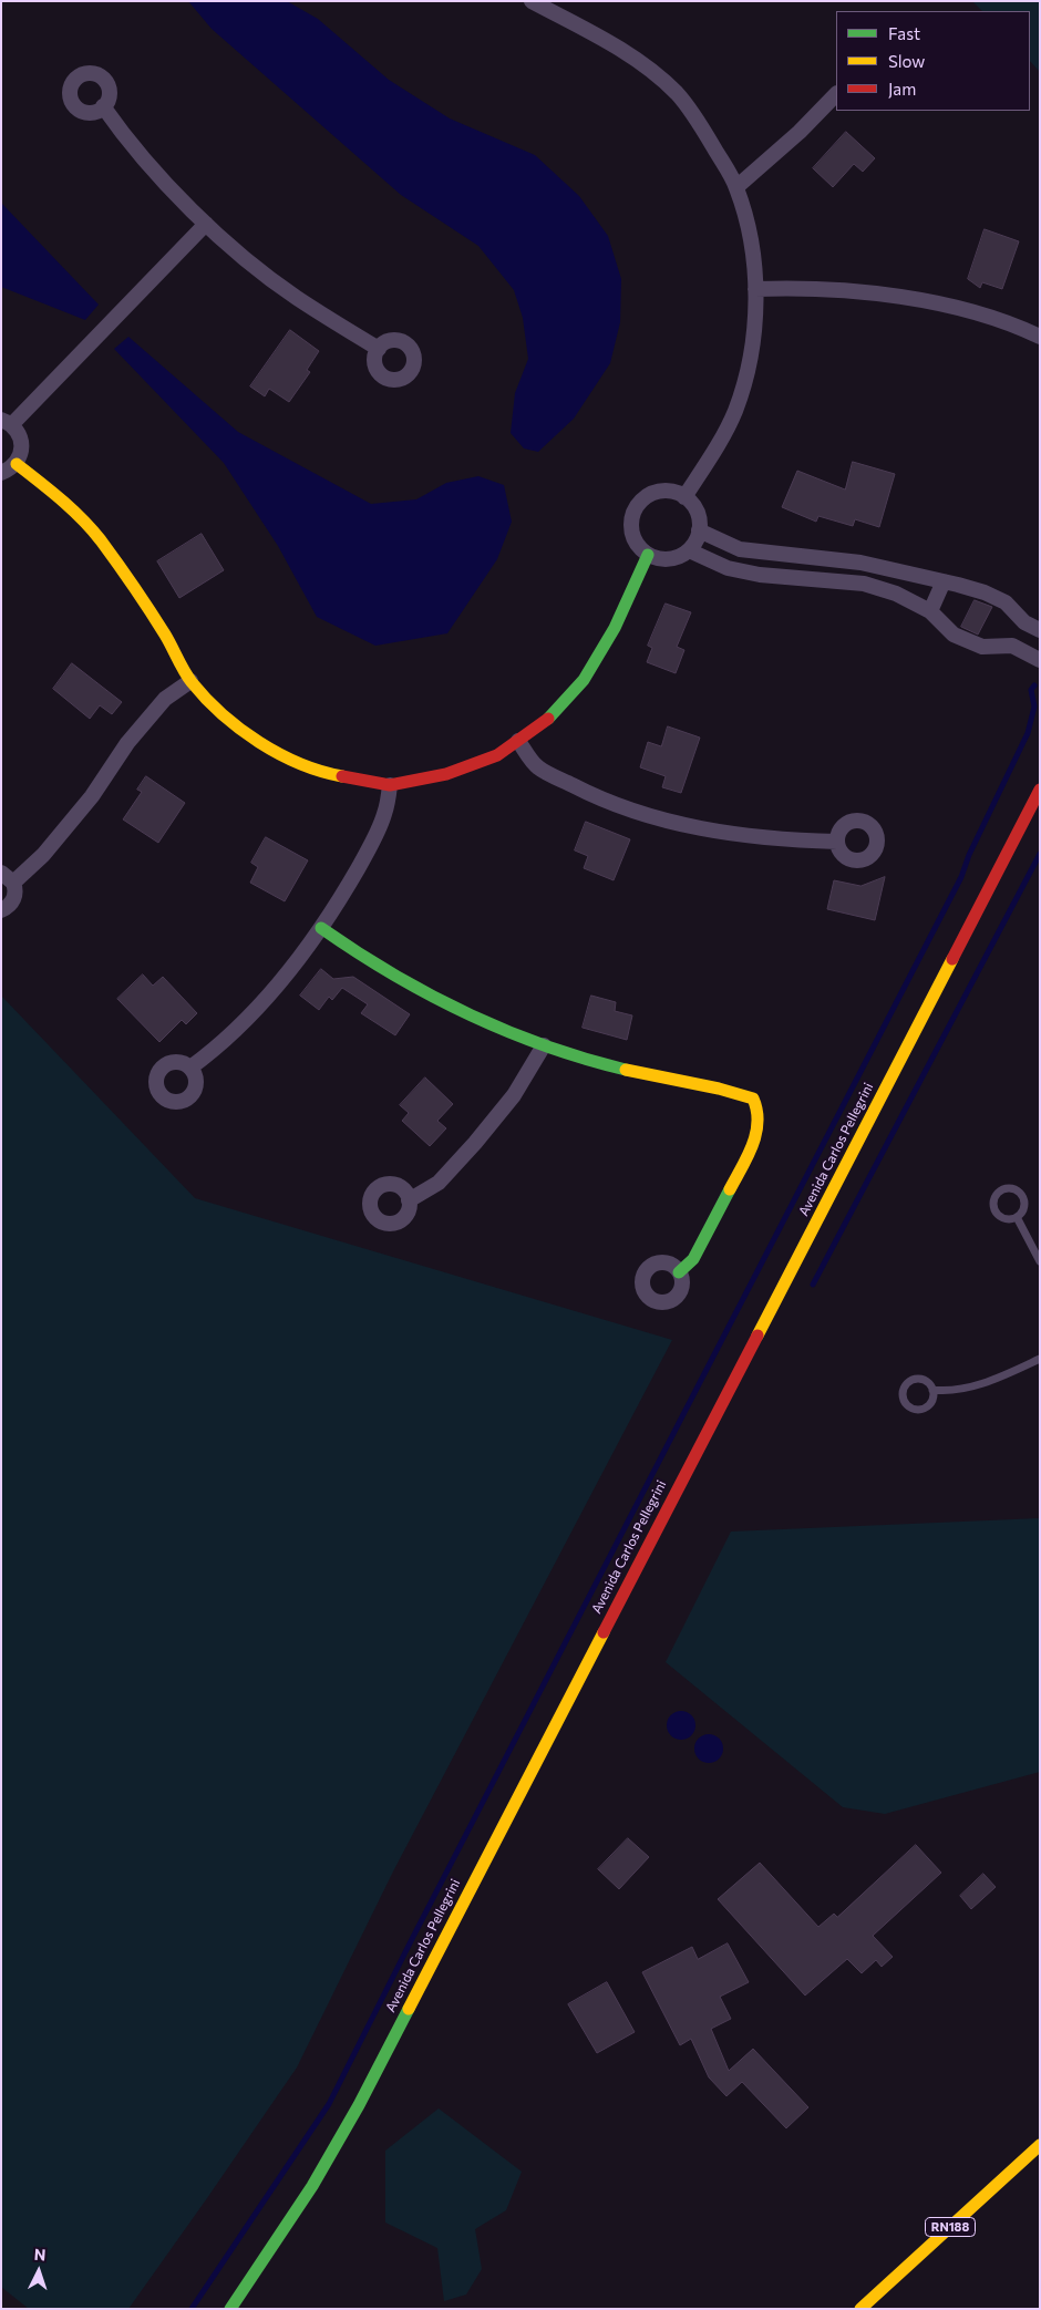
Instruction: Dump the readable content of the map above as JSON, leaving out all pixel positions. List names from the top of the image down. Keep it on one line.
{"streets":{"main road":["Avenida Carlos Pellegrini","RN188"]},"legend":["Fast","Slow","Jam"],"north":"top"}
